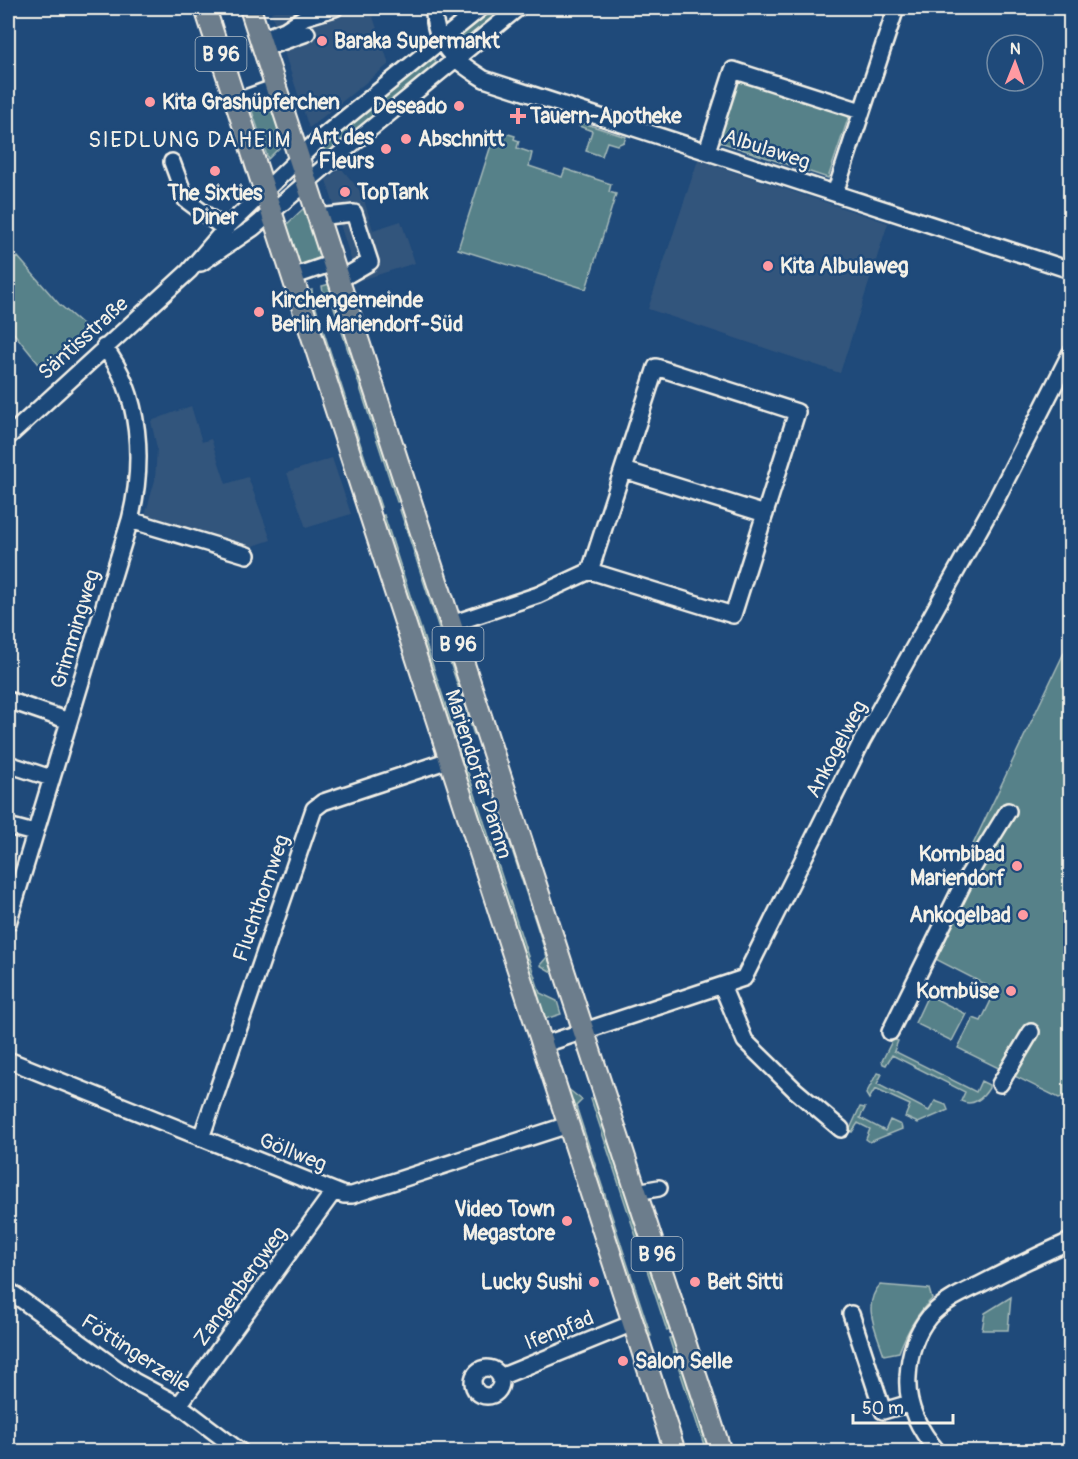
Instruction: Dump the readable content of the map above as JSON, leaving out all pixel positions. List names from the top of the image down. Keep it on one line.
{"streets":{"main road":["B 96","Mariendorfer Damm"],"street":["Albulaweg","Säntisstraße","Grimmingweg","Ankogelweg","Fluchthornweg","Göllweg","Zangenbergweg","Ifenpfad","Föttingerzeile"]},"crossings":[["Albulaweg","Säntisstraße"],["Säntisstraße","Grimmingweg"],["Säntisstraße","Mariendorfer Damm"],["Ankogelweg","Mariendorfer Damm"],["Mariendorfer Damm","Fluchthornweg"],["Mariendorfer Damm","Göllweg"],["Mariendorfer Damm","Ifenpfad"],["Fluchthornweg","Göllweg"],["Göllweg","Zangenbergweg"],["Zangenbergweg","Föttingerzeile"]],"districts":["SIEDLUNG DAHEIM"],"places":{"other":["Baraka Supermarkt","Kita Grashüpferchen","Deseado","Abschnitt","Art des Fleurs","The Sixties Diner","TopTank","Kita Albulaweg","Kirchengemeinde Berlin Mariendorf-Süd","Kombibad Mariendorf","Ankogelbad","Kombüse","Video Town Megastore","Lucky Sushi","Beit Sitti","Salon Selle"],"health":["Tauern-Apotheke"]},"scale_bar":"50 m","north":"top"}
